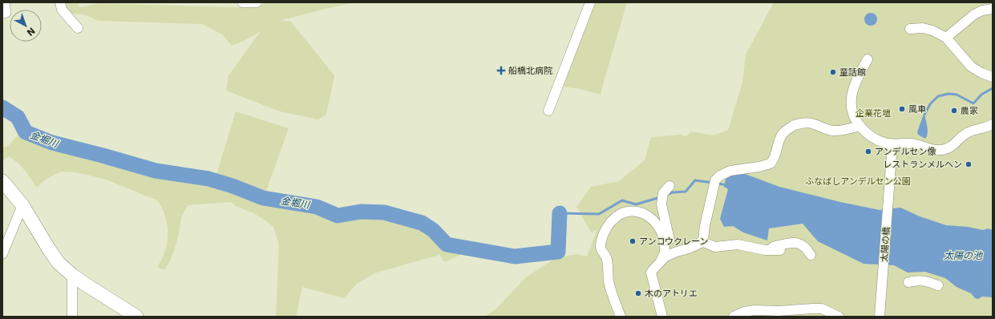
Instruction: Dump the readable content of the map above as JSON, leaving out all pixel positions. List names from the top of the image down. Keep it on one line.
{"streets":{"street":["太陽の橋"]},"water":["金堀川","太陽の池"],"parks":["企業花壇","ふなばしアンデルセン公園"],"places":{"health":["船橋北病院"],"other":["童話館","風車","農家","アンデルセン像","レストランメルヘン","アンコウクレーン","木のアトリエ"]},"north":"bottom right"}
